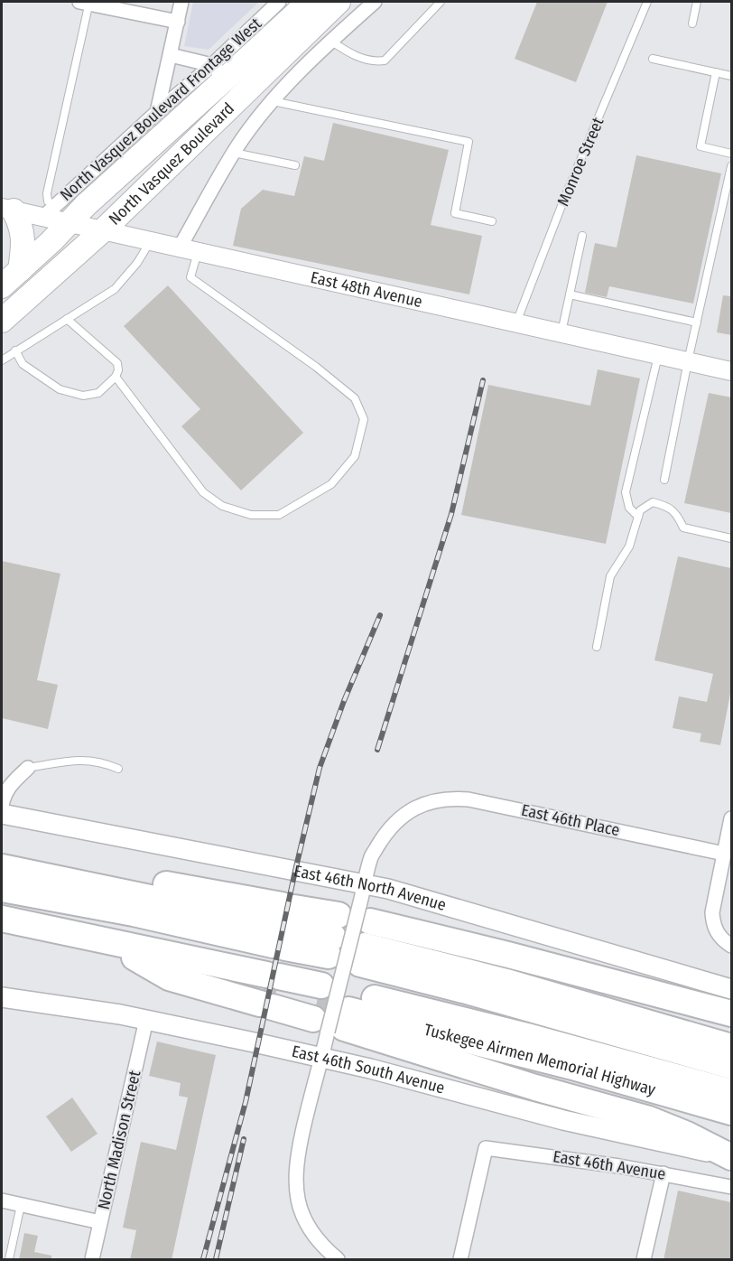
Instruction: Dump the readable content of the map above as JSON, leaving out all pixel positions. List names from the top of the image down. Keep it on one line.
{"streets":{"highway":["North Vasquez Boulevard","Tuskegee Airmen Memorial Highway"],"main road":["East 46th North Avenue","East 46th South Avenue"],"street":["North Vasquez Boulevard Frontage West","East 48th Avenue","East 46th Place","North Madison Street","East 46th Avenue"],"lane":["Monroe Street"]},"crossings":[["North Vasquez Boulevard Frontage West","North Vasquez Boulevard"],["North Vasquez Boulevard Frontage West","East 48th Avenue"],["Monroe Street","East 48th Avenue"],["North Vasquez Boulevard","East 48th Avenue"],["East 46th Place","East 46th North Avenue"],["East 46th South Avenue","North Madison Street"]]}
